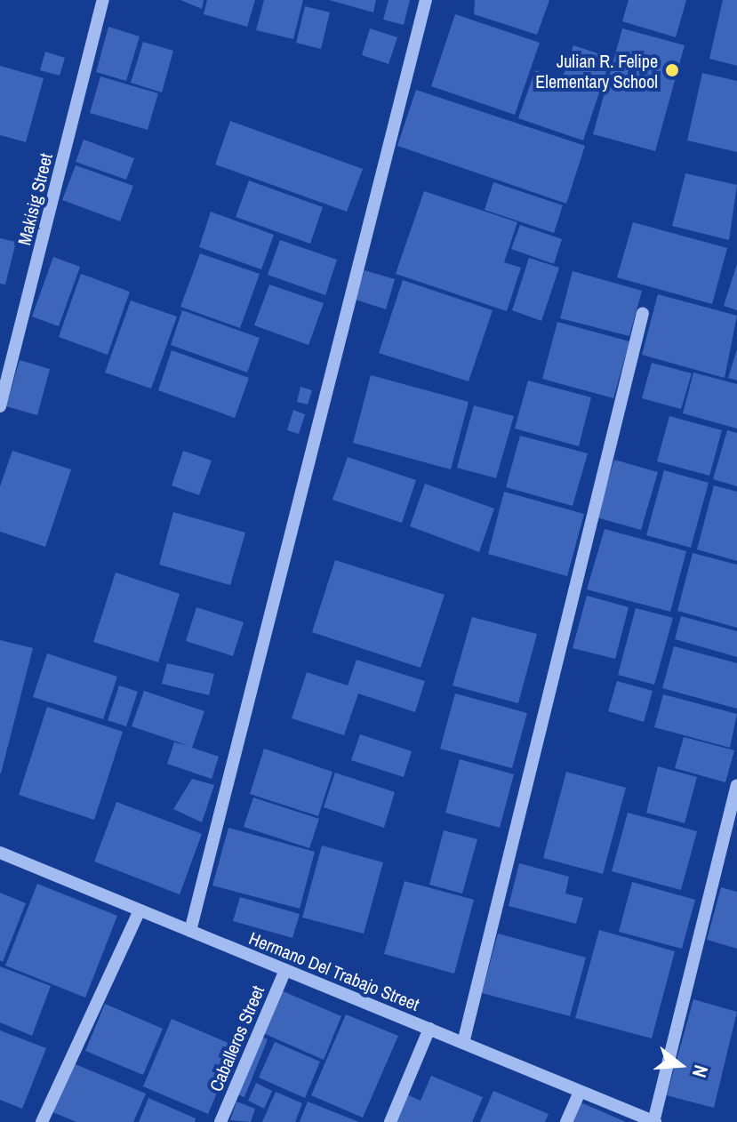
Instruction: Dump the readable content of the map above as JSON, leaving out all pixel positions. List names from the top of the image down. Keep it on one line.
{"streets":{"street":["Makisig Street","Hermano Del Trabajo Street","Caballeros Street"]},"crossings":[["Hermano Del Trabajo Street","Caballeros Street"]],"places":["Julian R. Felipe Elementary School"],"north":"right"}
